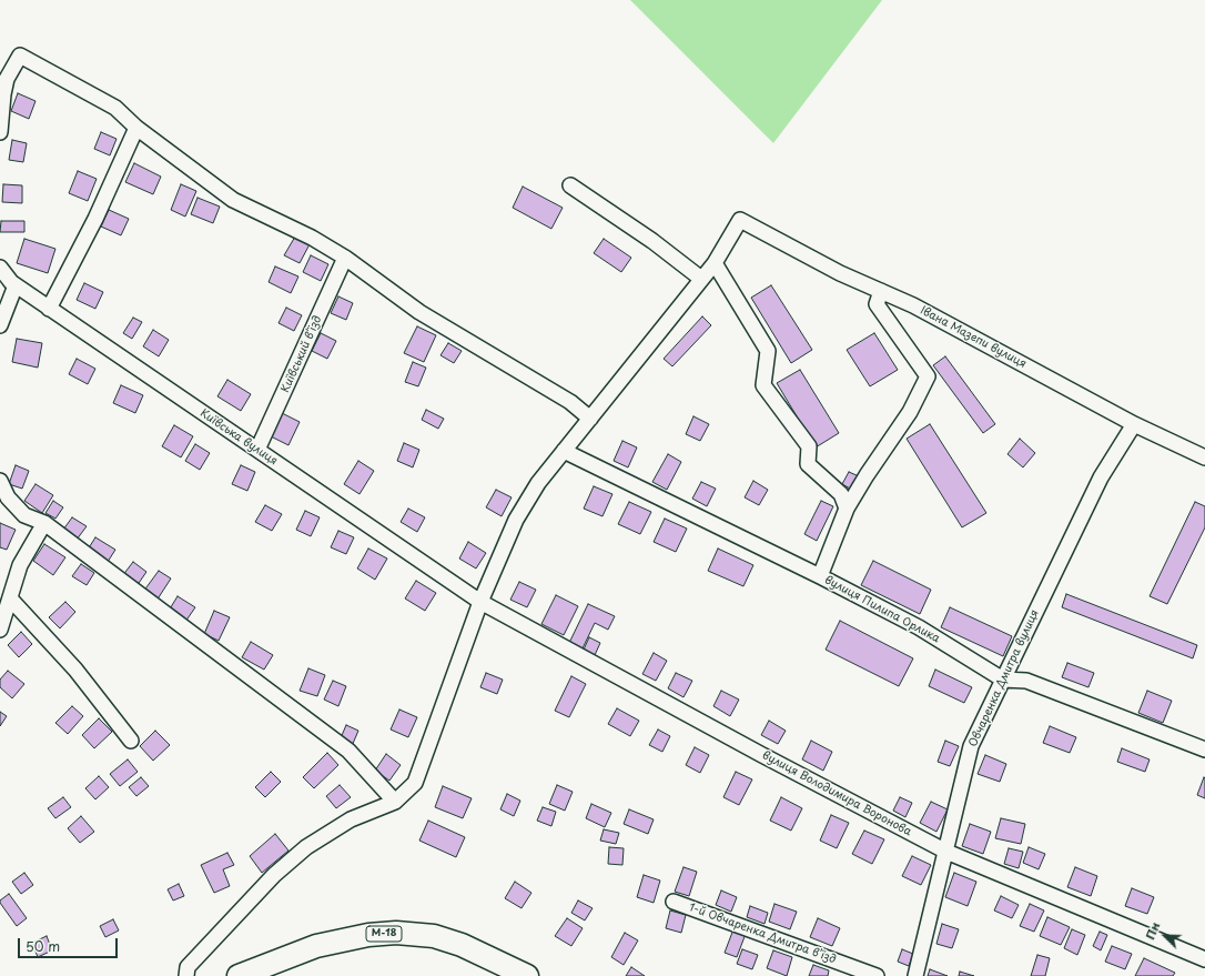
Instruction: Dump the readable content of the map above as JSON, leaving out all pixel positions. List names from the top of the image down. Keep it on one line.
{"streets":{"highway":["М-18"],"street":["Івана Мазепи вулиця","Київський в’їзд","Київська вулиця","вулиця Пилипа Орлика","Овчаренка Дмитра вулиця","вулиця Володимира Воронова","1-й Овчаренка Дмитра в’їзд"]},"crossings":[["Івана Мазепи вулиця","Овчаренка Дмитра вулиця"],["Київський в’їзд","Київська вулиця"],["Київська вулиця","вулиця Володимира Воронова"],["вулиця Пилипа Орлика","Овчаренка Дмитра вулиця"],["Овчаренка Дмитра вулиця","вулиця Володимира Воронова"]],"scale_bar":"50 m","north":"top left"}
